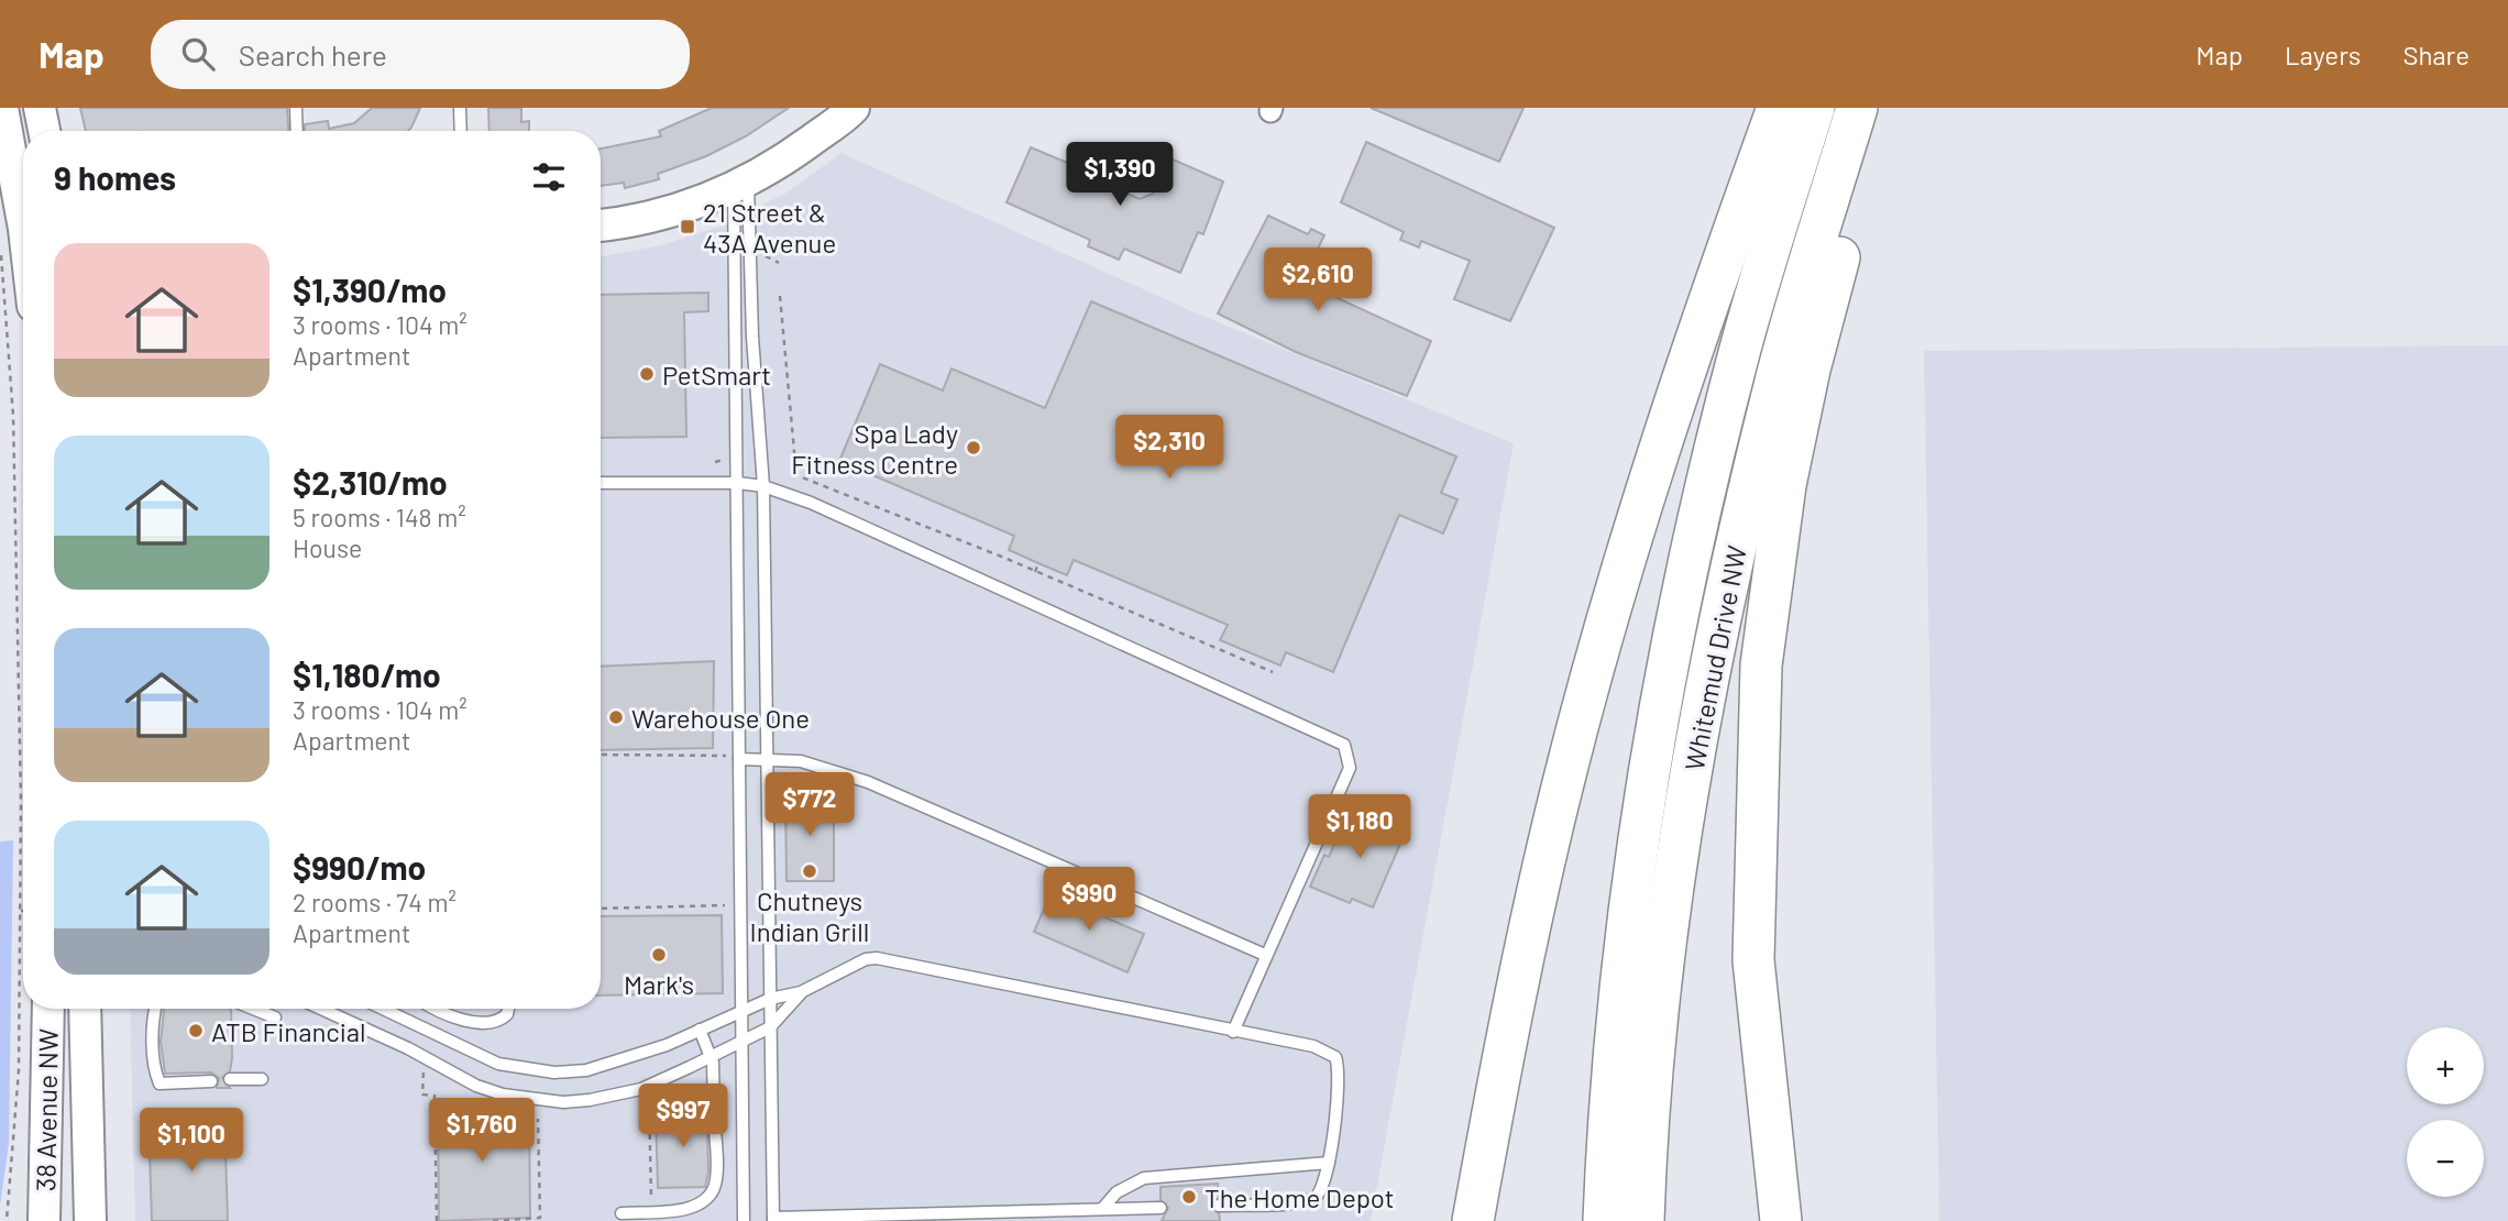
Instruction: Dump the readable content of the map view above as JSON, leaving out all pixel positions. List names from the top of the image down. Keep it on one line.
{"streets":{"highway":["Whitemud Drive NW"],"main road":["38 Avenue NW"]},"places":{"transit":["21 Street & 43A Avenue"],"other":["PetSmart","Spa Lady Fitness Centre","Warehouse One","Chutneys Indian Grill","Mark's","ATB Financial","The Home Depot"]},"page":{"header":"Map","search":"Search here","nav":["Map","Layers","Share"],"heading":"9 homes","price":["$1,390","$2,610","$2,310","$772","$1,180","$990","$997","$1,760","$1,100"],"list":[{"name":"$1,390/mo","note":"3 rooms · 104 m² · Apartment"},{"name":"$2,310/mo","note":"5 rooms · 148 m² · House"},{"name":"$1,180/mo","note":"3 rooms · 104 m² · Apartment"},{"name":"$990/mo","note":"2 rooms · 74 m² · Apartment"}],"map_buttons":["+","−"]}}
